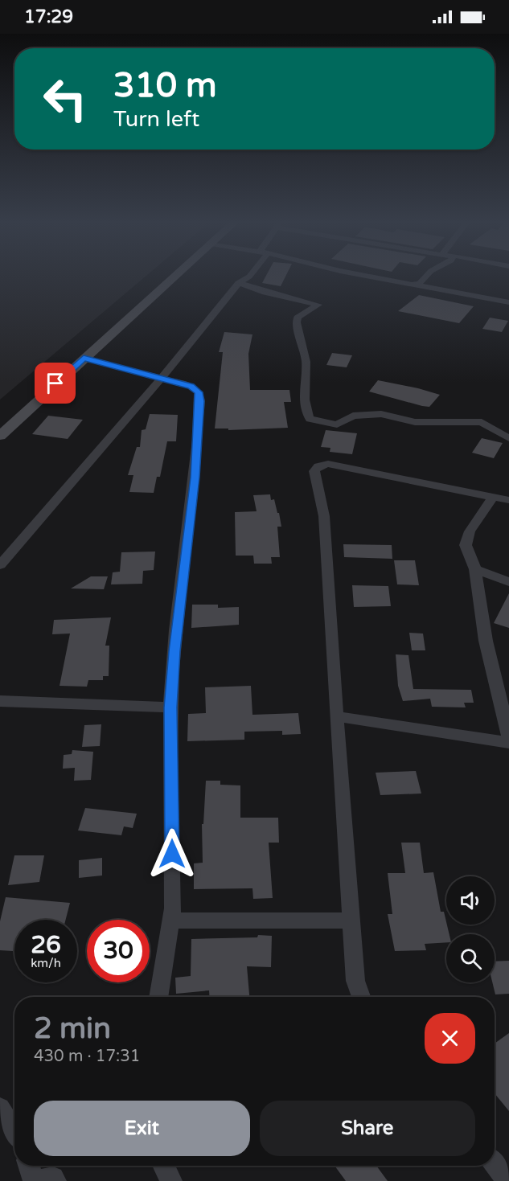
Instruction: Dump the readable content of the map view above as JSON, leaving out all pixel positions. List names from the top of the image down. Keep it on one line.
{"page":{"status":"17:29","turn":["310 m","Turn left"],"speed":"26 km/h","limit":"30","heading":["2 min","430 m · 17:31"],"buttons":["Exit","Share"]}}
